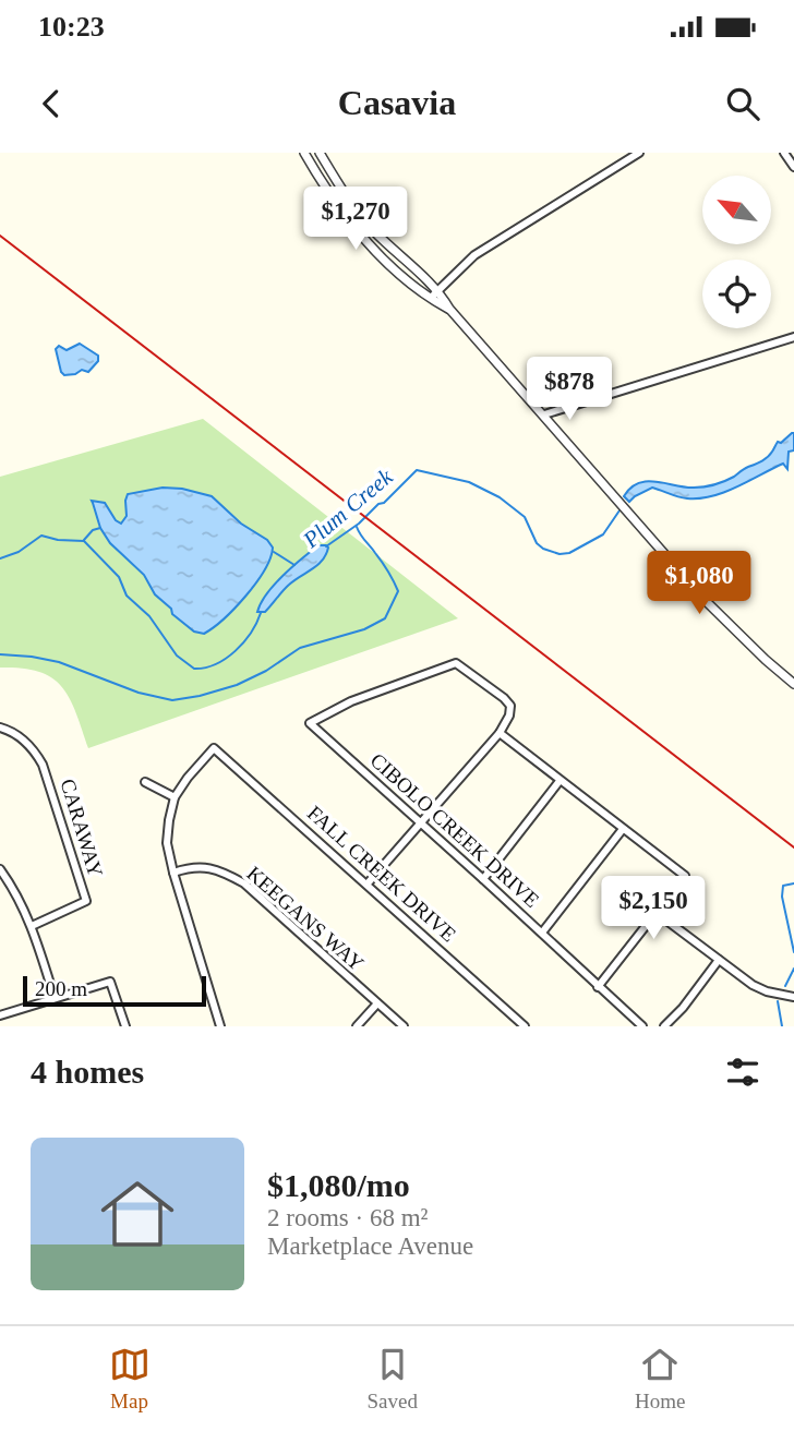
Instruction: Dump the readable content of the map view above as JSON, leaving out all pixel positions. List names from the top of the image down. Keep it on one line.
{"streets":{"street":["CARAWAY","CIBOLO CREEK DRIVE","FALL CREEK DRIVE","KEEGANS WAY"]},"water":["Plum Creek"],"scale_bar":"200 m","north":"top left","page":{"status":"10:23","header":"Casavia","price":["$1,270","$878","$1,080","$2,150"],"scale":"200 m","heading":"4 homes","list":[{"name":"$1,080/mo","note":"2 rooms · 68 m² · Marketplace Avenue"}],"tabs":["Map","Saved","Home"]}}
